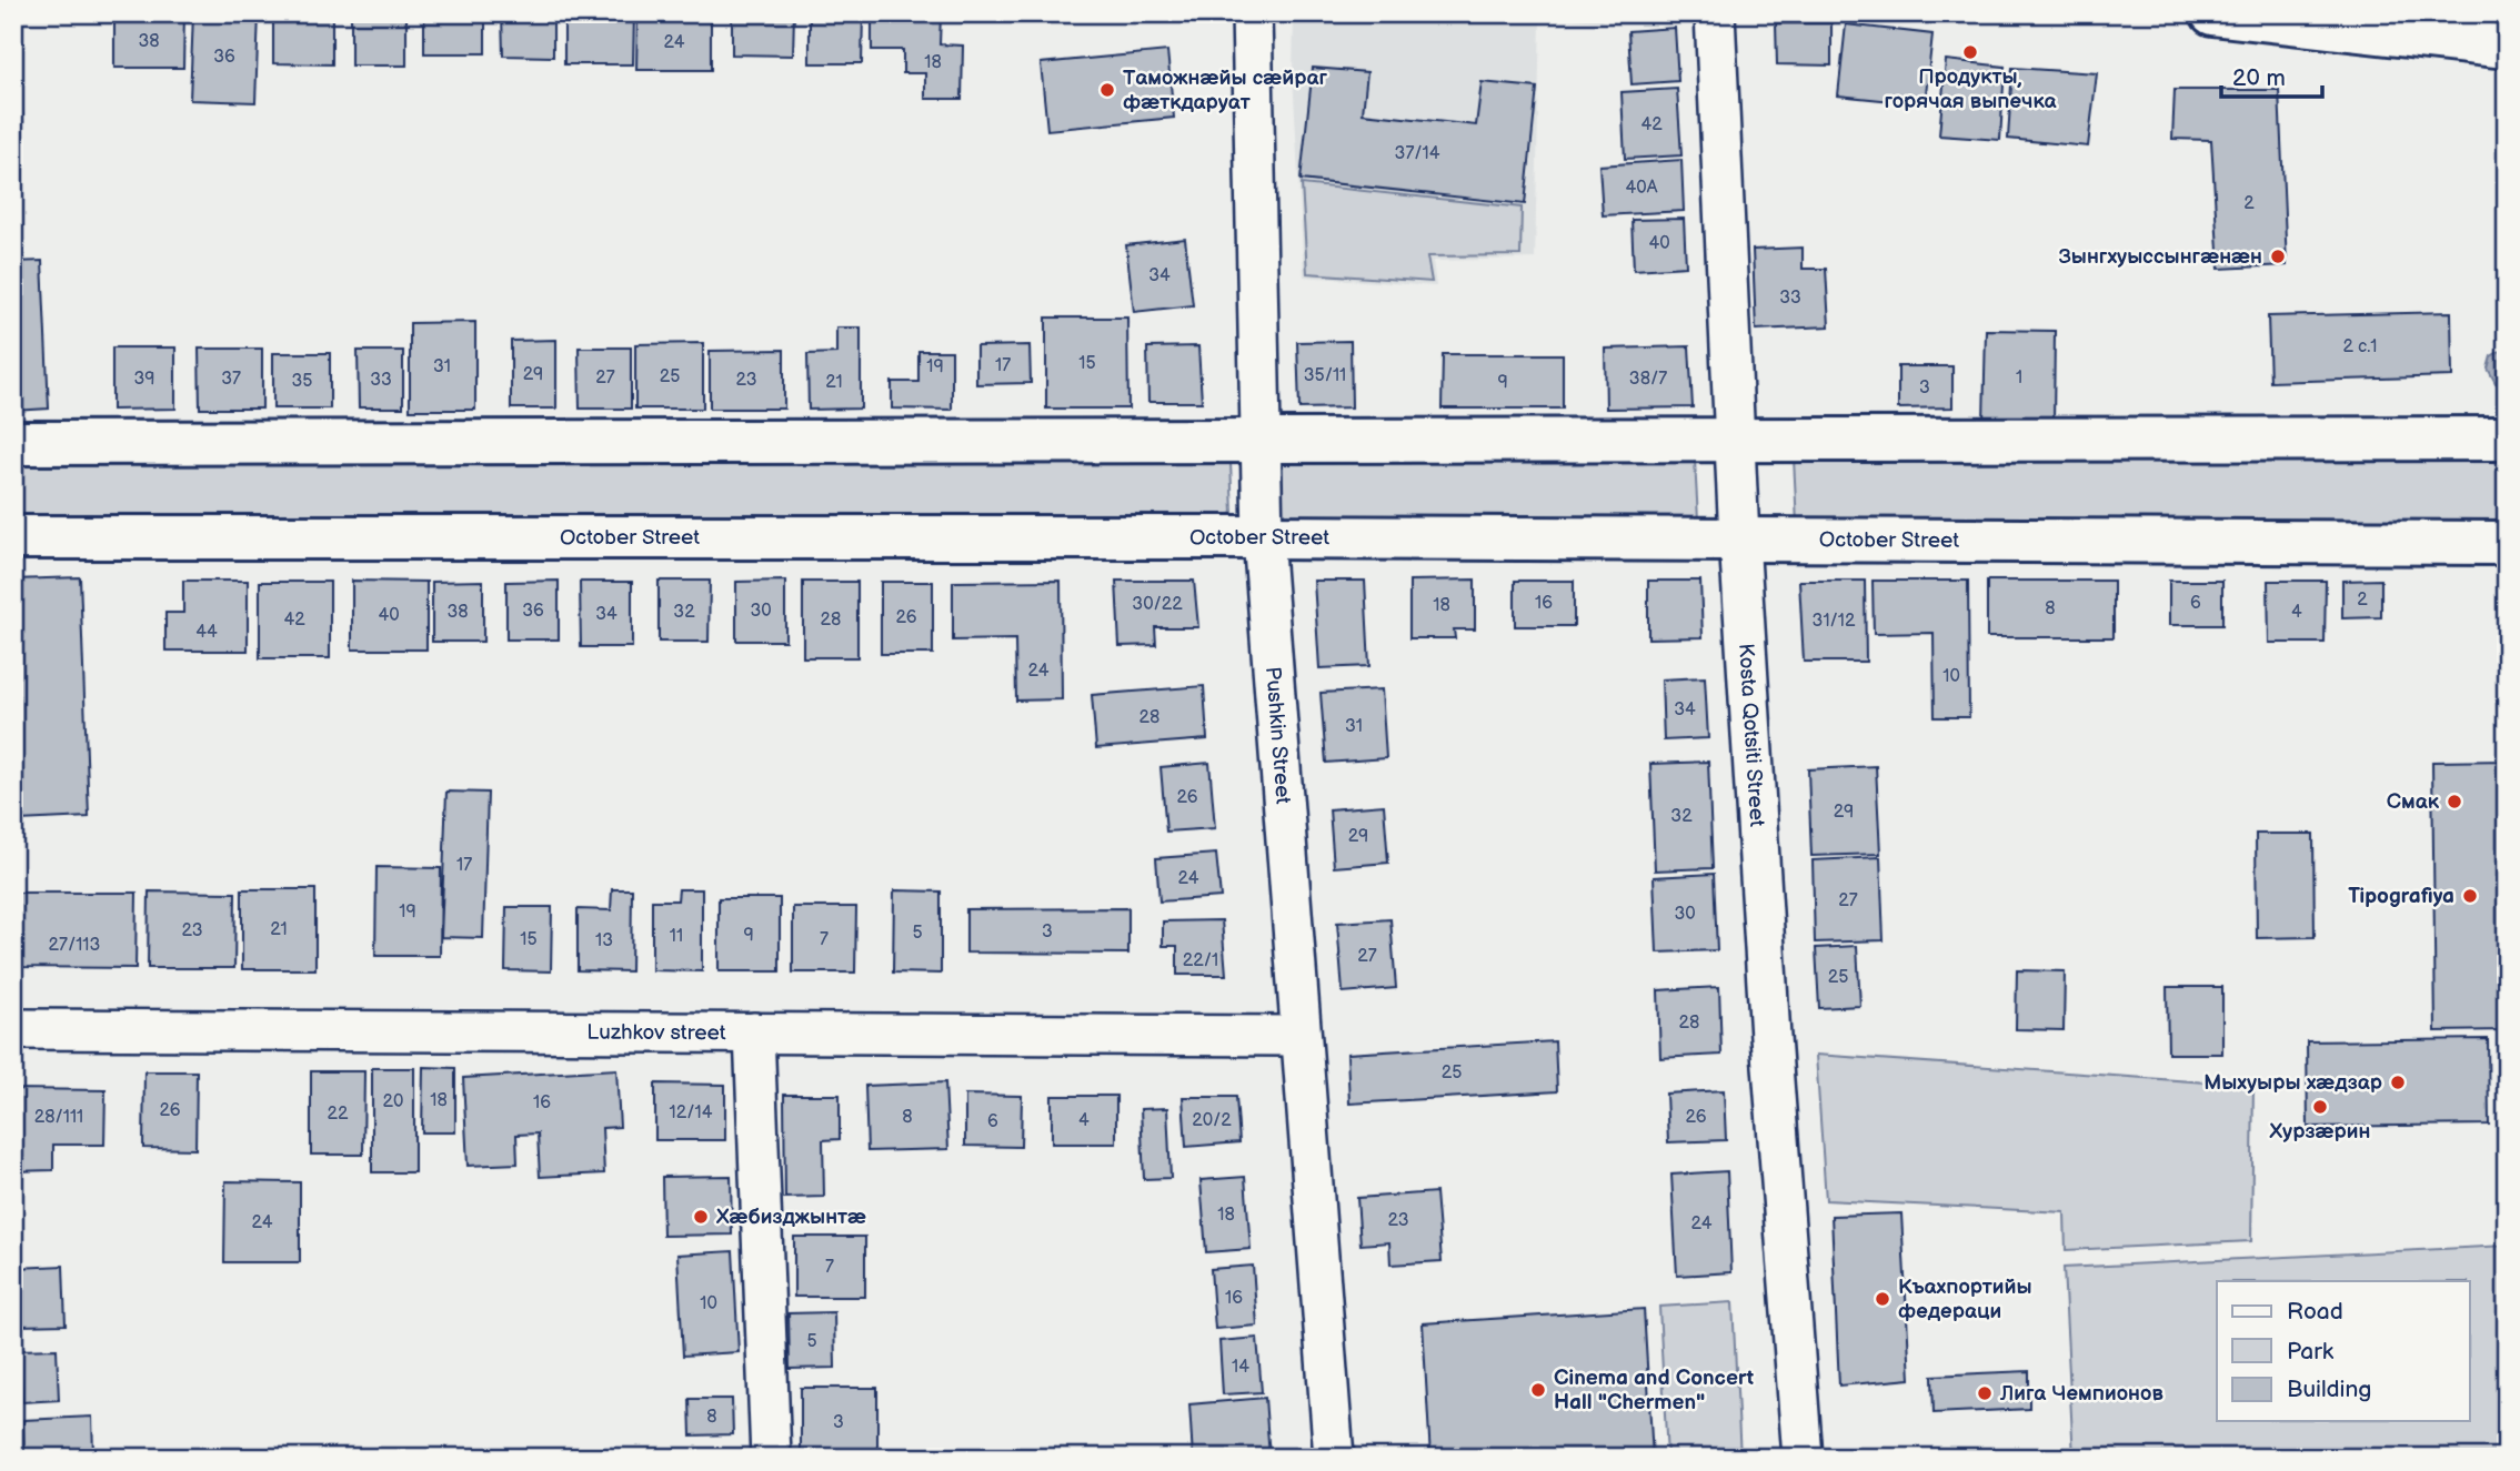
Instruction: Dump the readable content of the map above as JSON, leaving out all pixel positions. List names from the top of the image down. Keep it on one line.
{"streets":{"street":["October Street","Pushkin Street","Kosta Qotsiti Street","Luzhkov street"]},"crossings":[["October Street","Pushkin Street"],["October Street","Kosta Qotsiti Street"],["Pushkin Street","Luzhkov street"]],"places":["Продукты, горячая выпечка","Таможнæйы сæйраг фæткдаруат","Зынгхуыссынгæнæн","Смак","Tipografiya","Мыхуыры хæдзар","Хурзæрин","Хæбизджынтæ","Къахпортийы федераци","Cinema and Concert Hall \"Chermen\"","Лига Чемпионов"],"house_numbers":["38","24","36","18","42","37/14","40А","2","40","34","33","2 с.1","15","17","31","19","29","35/11","25","27","1","39","37","38/7","33","23","35","21","9","3","2","16","6","30/22","18","8","36","30","38","32","4","34","40","26","42","28","31/12","44","24","10","34","28","31","26","29","32","29","17","24","27","19","30","21","23","3","5","9","11","15","7","13","27/113","27","22/1","25","28","25","18","20","16","26","12/14","22","28/111","8","26","4","20/2","6","18","23","24","24","7","16","10","5","14","8","3"],"legend":["Road","Park","Building"],"scale_bar":"20 m"}
